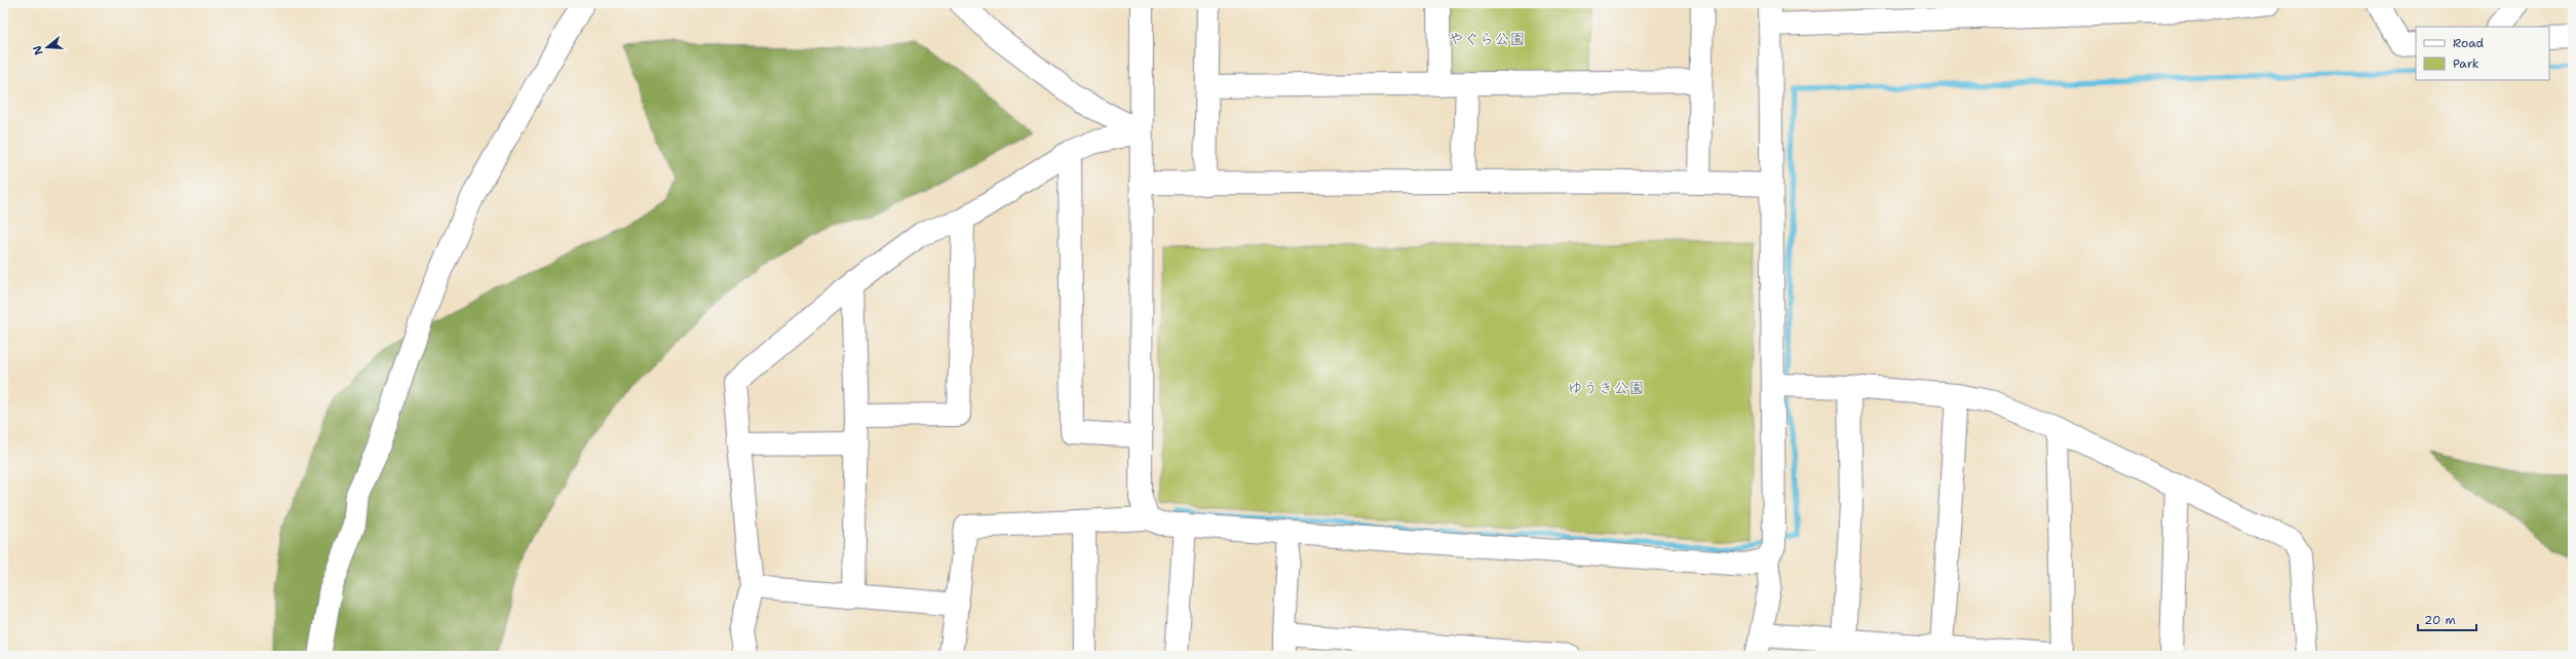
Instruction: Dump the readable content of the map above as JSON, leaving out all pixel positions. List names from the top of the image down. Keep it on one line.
{"parks":["やぐら公園","ゆうき公園"],"legend":["Road","Park"],"scale_bar":"20 m","north":"left"}
